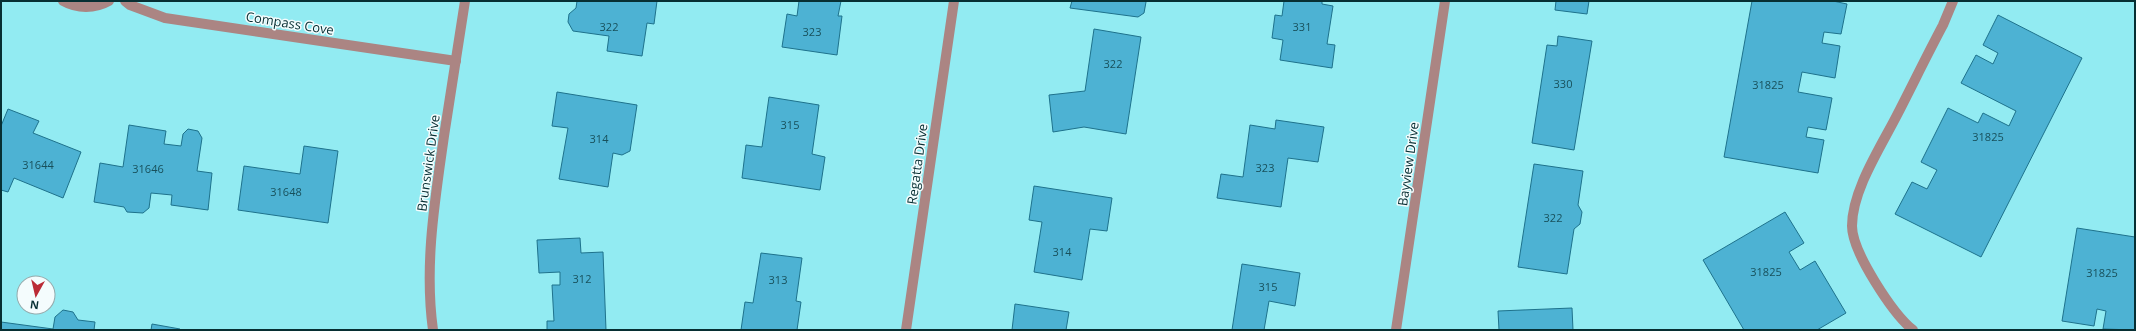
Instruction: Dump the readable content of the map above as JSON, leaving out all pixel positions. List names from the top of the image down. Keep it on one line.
{"streets":{"street":["Compass Cove","Brunswick Drive","Regatta Drive","Bayview Drive"]},"crossings":[["Compass Cove","Brunswick Drive"]],"house_numbers":["322","331","323","322","330","31825","315","31825","314","31644","323","31646","31648","322","314","31825","31825","312","313","315"],"north":"bottom"}
